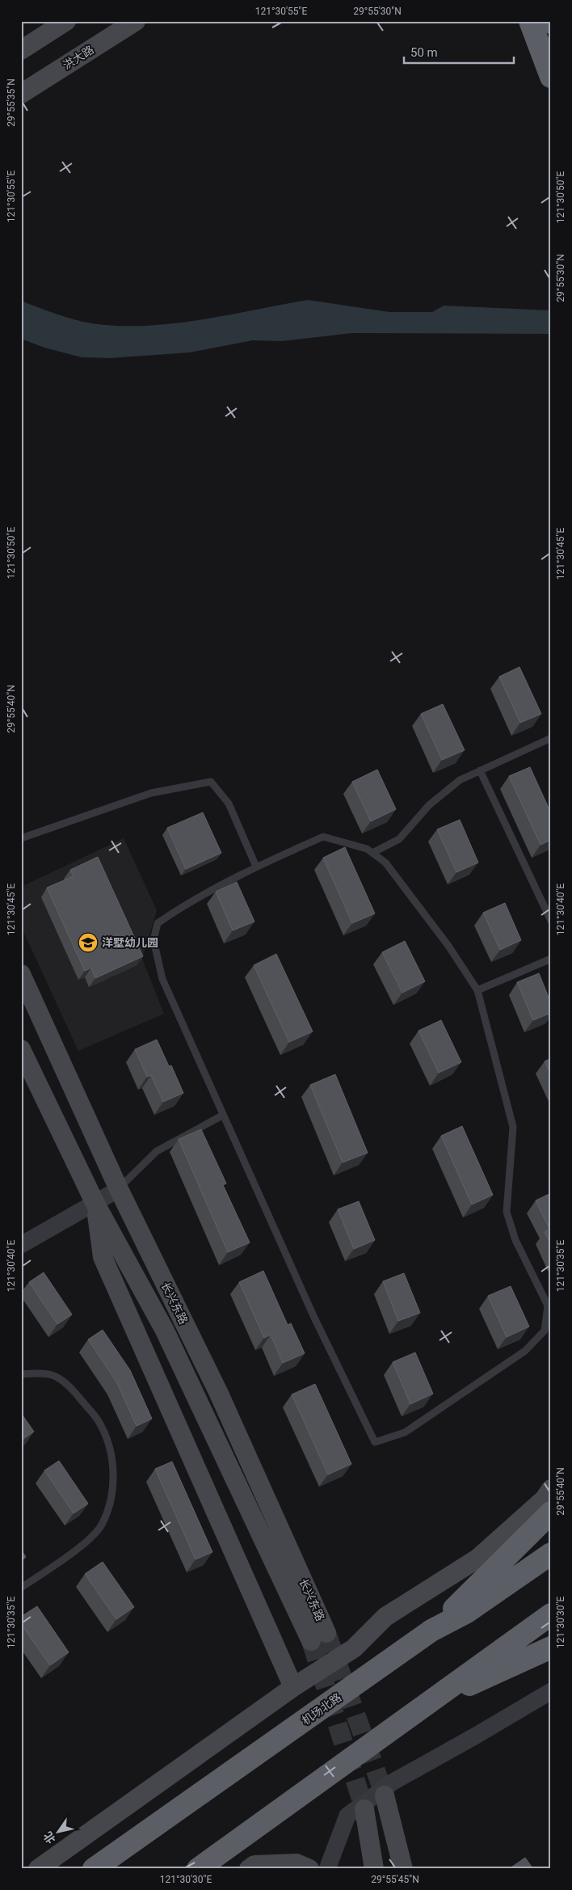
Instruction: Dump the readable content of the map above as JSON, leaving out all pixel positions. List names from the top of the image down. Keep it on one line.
{"streets":{"highway":["机场北路"],"main road":["洪大路","长兴东路"]},"places":{"school or university":["洋墅幼儿园"]},"scale_bar":"50 m","north":"bottom left","coordinates":["121°30'55\"E","29°55'30\"N","29°55'35\"N","121°30'50\"E","121°30'45\"E","29°55'40\"N","121°30'40\"E","121°30'35\"E","121°30'30\"E","29°55'45\"N"]}
